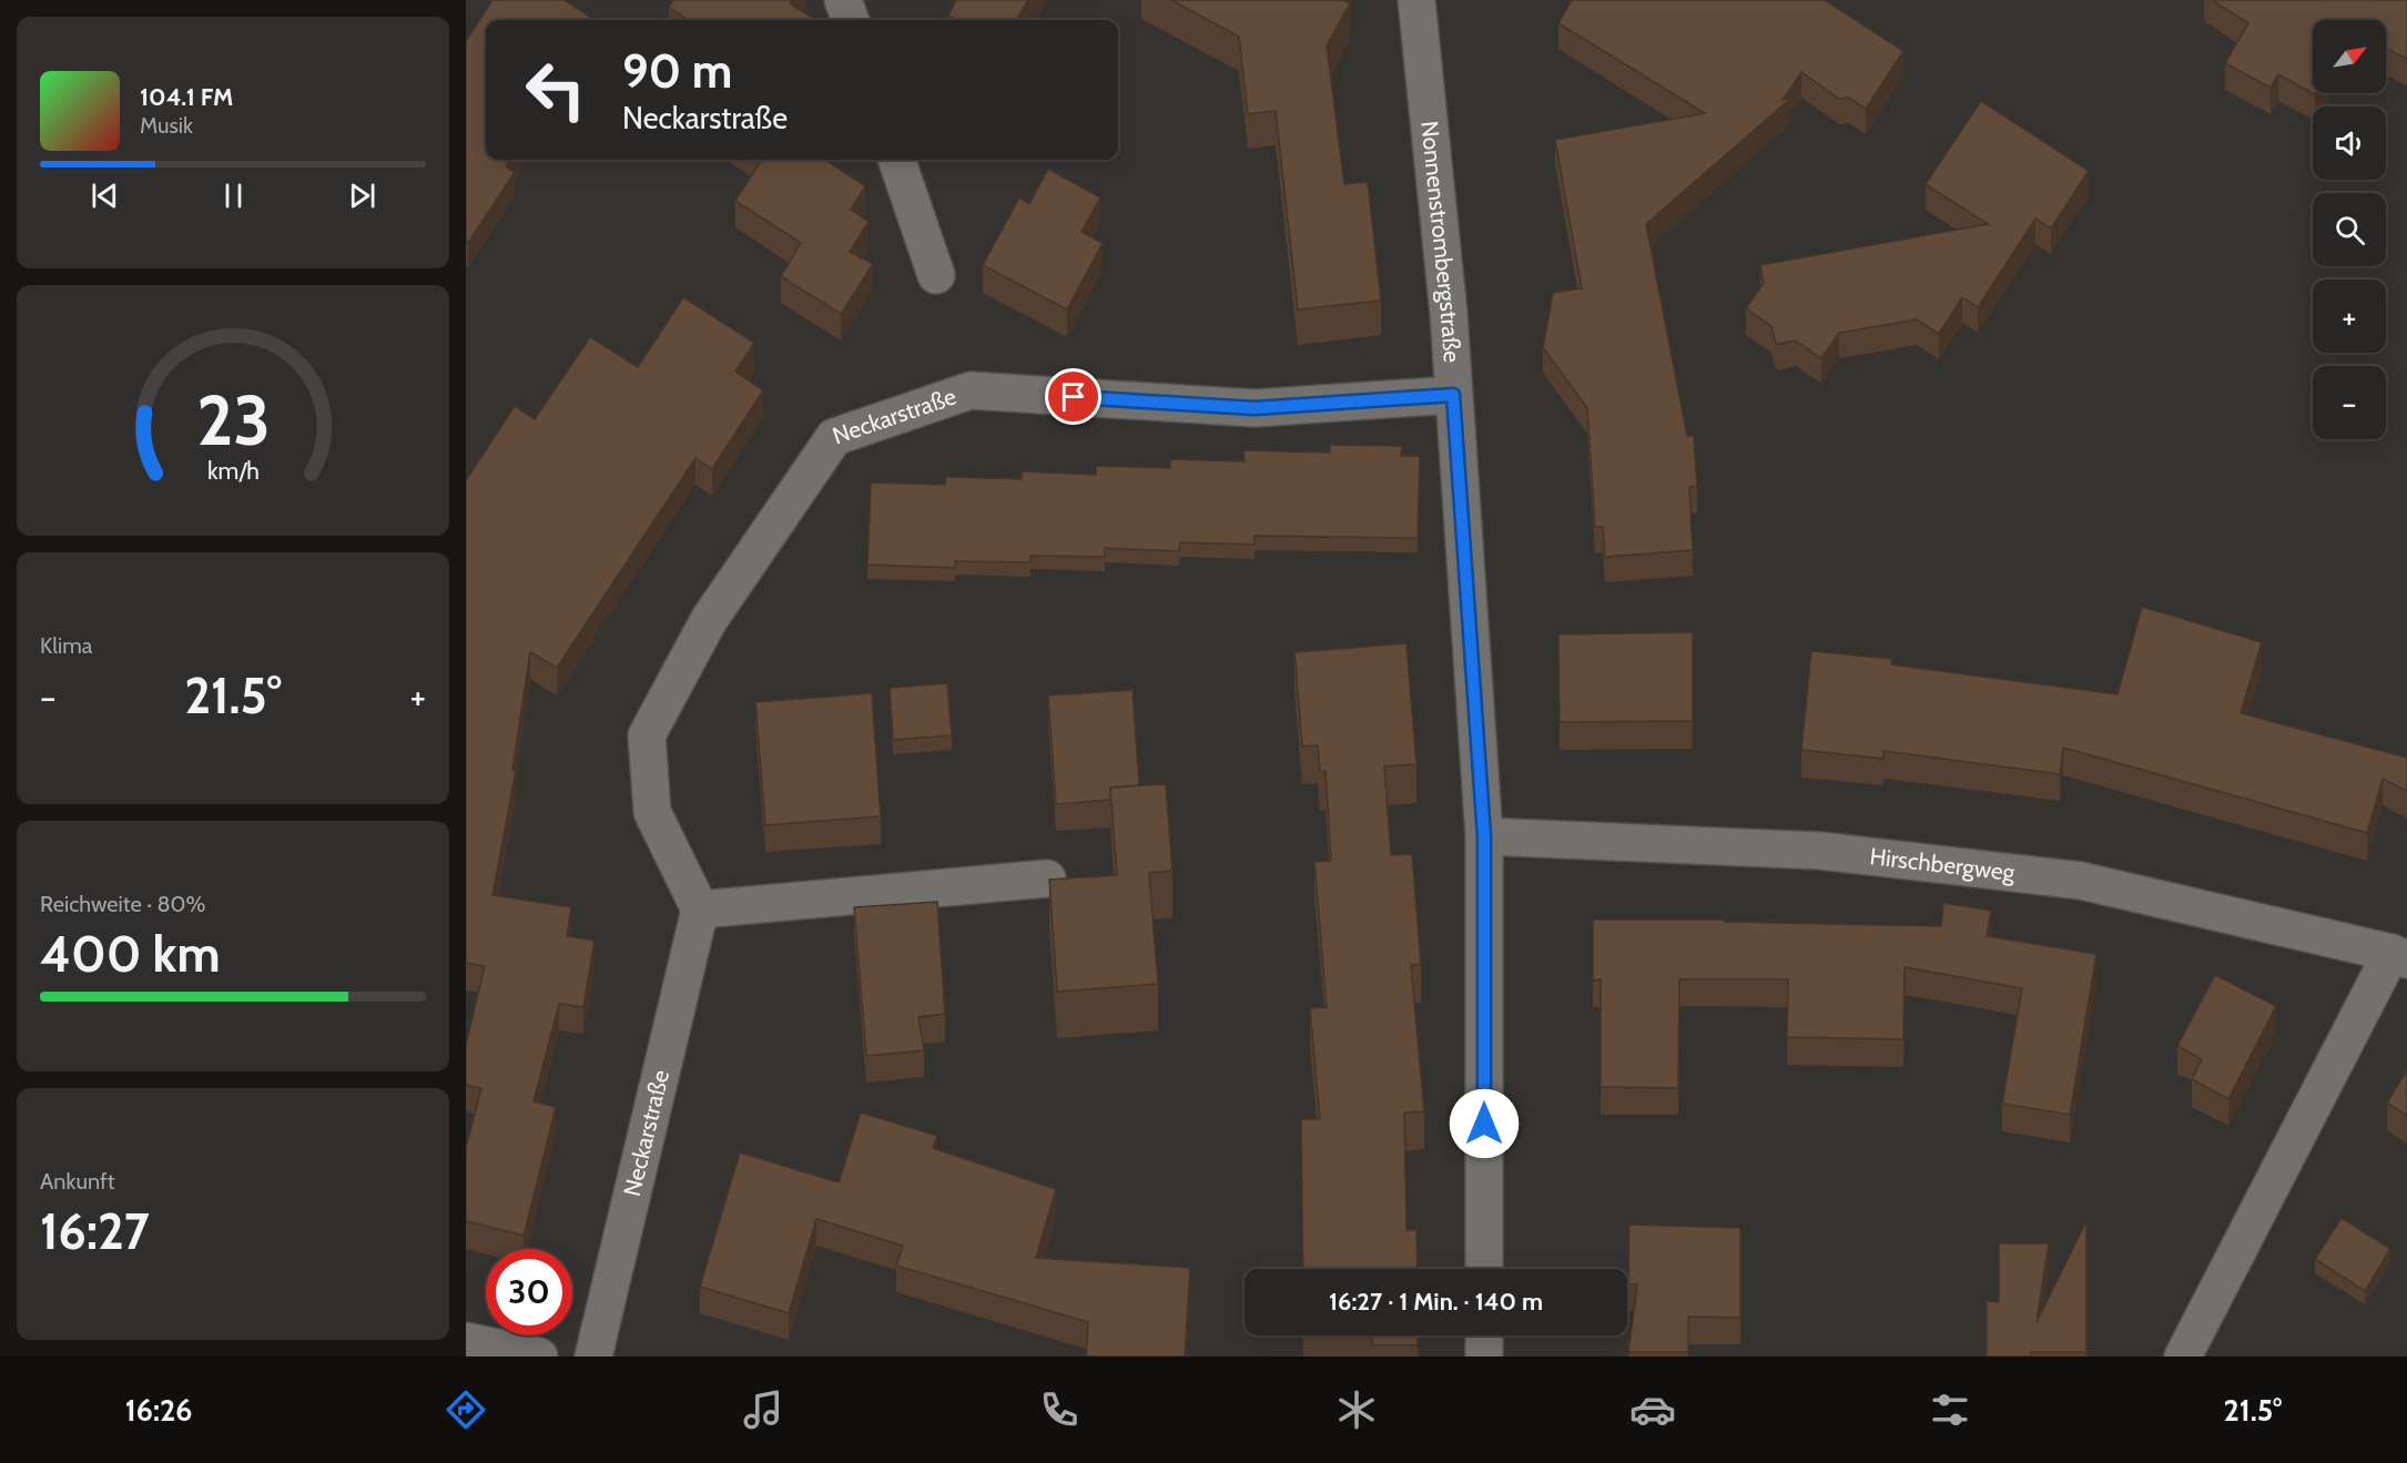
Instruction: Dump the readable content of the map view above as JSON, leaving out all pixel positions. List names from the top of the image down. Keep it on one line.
{"streets":{"street":["Nonnenstrombergstraße","Neckarstraße","Hirschbergweg"]},"crossings":[["Nonnenstrombergstraße","Neckarstraße"],["Nonnenstrombergstraße","Hirschbergweg"]],"north":"top right","page":{"map_buttons":["+","−"],"turn":["90 m","Neckarstraße"],"song":["104.1 FM","Musik"],"tile":["Klima",["Reichweite · 80%","400 km"],["Ankunft","16:27"]],"heat":["−","21.5°","+"],"limit":"30","trip":"16:27 · 1 Min. · 140 m","tabs":["16:26","21.5°"],"gauge":["23","km/h"]}}
